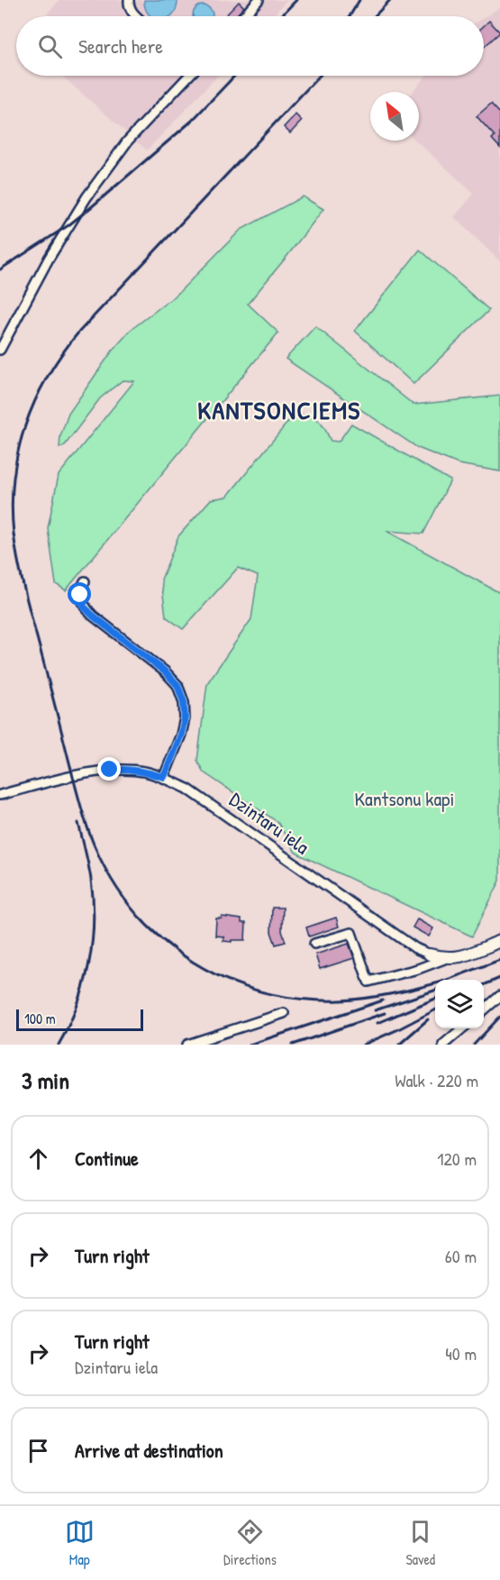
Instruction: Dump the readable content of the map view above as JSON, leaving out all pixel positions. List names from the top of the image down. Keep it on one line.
{"streets":{"street":["Dzintaru iela"]},"districts":["KANTSONCIEMS"],"parks":["Kantsonu kapi"],"scale_bar":"100 m","north":"top left","page":{"search":"Search here","scale":"100 m","heading":["3 min","Walk · 220 m"],"list":[["Continue","120 m"],["Turn right","60 m"],["Turn right","Dzintaru iela","40 m"],"Arrive at destination"],"nav":["Map","Directions","Saved"]}}
